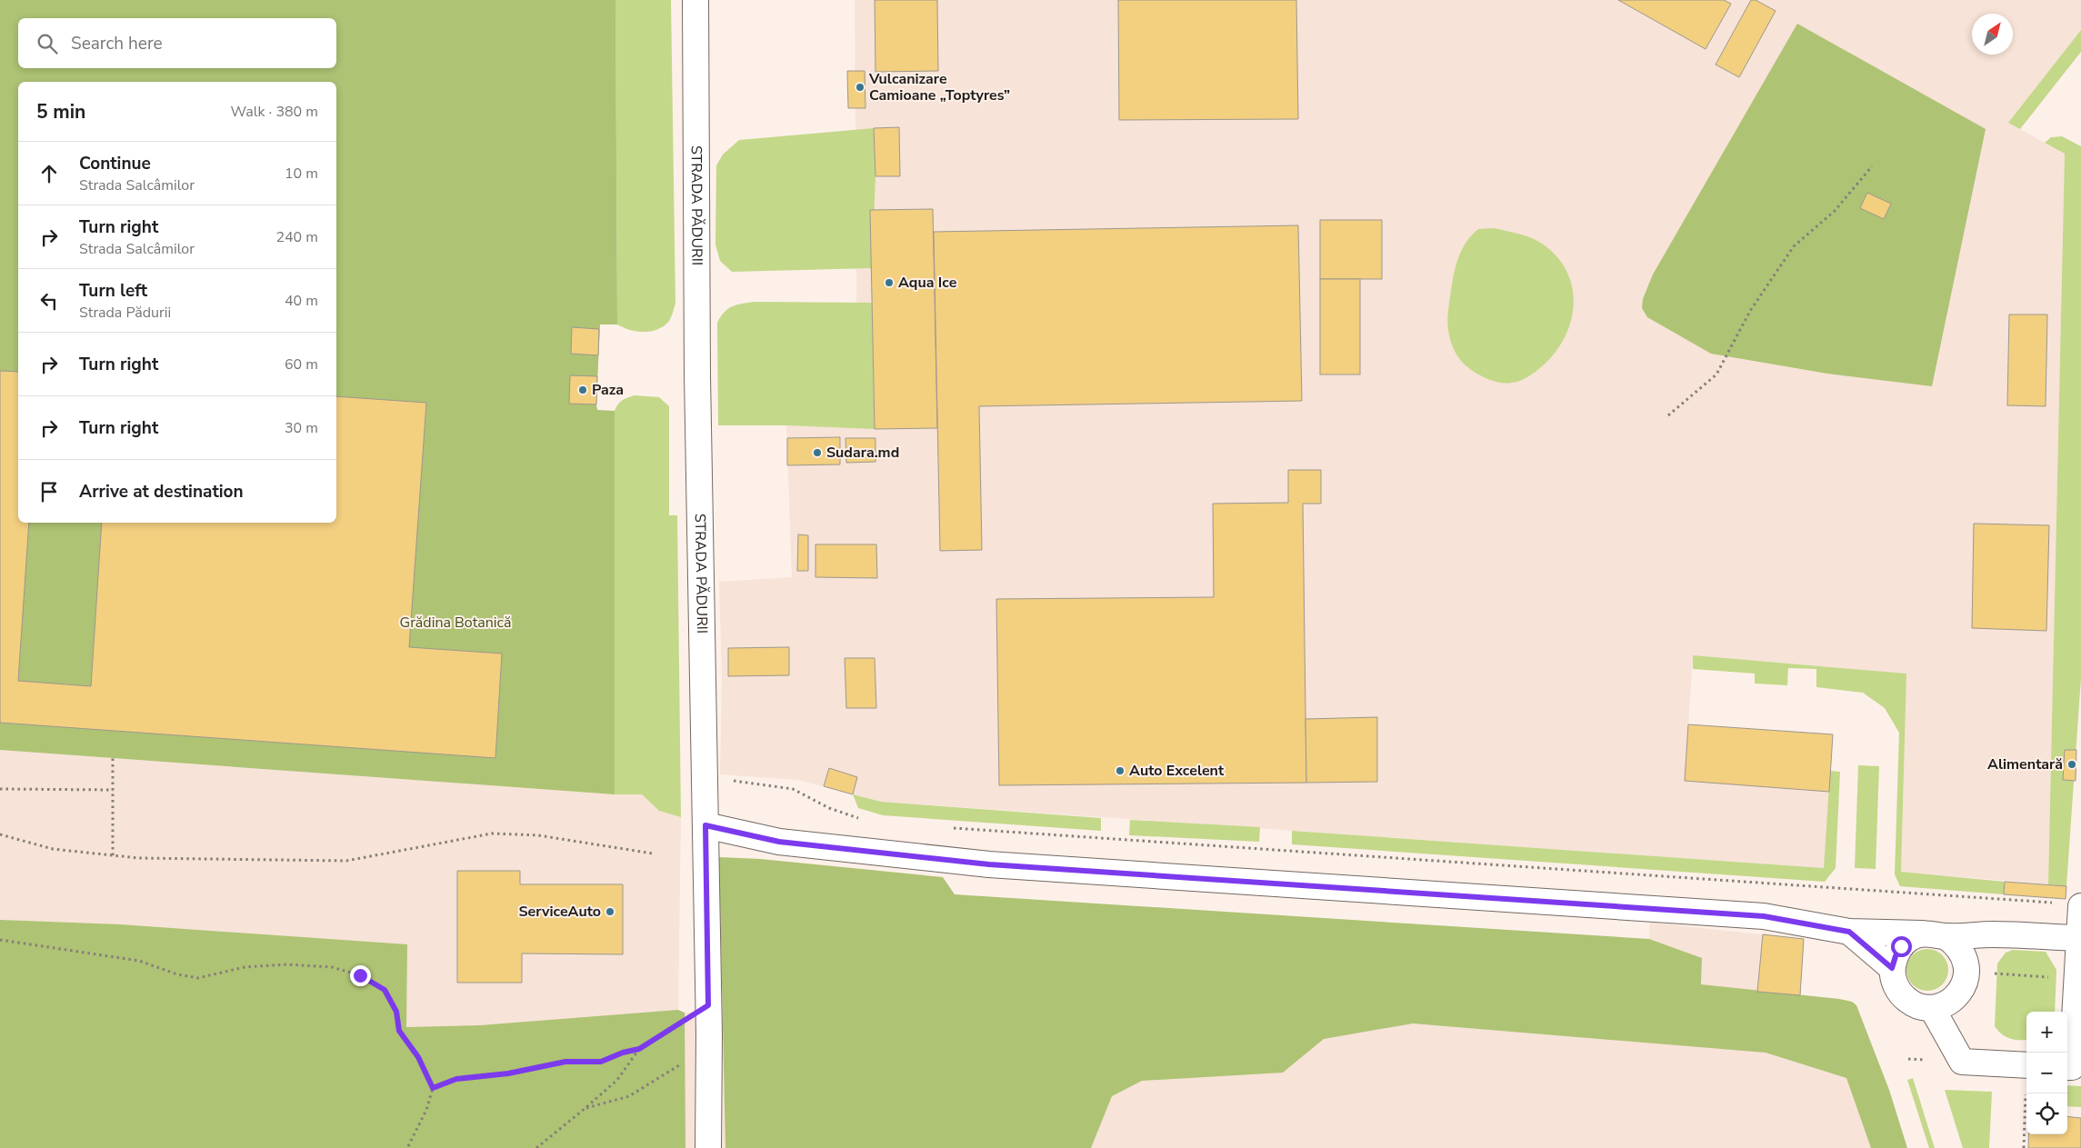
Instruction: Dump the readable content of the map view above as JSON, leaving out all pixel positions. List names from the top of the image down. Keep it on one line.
{"streets":{"street":["STRADA PĂDURII"]},"parks":["Grădina Botanică"],"places":["Vulcanizare Camioane „Toptyres”","Aqua Ice","Paza","Sudara.md","Alimentară","Auto Excelent","ServiceAuto"],"north":"top right","page":{"search":"Search here","heading":["5 min","Walk · 380 m"],"list":[["Continue","Strada Salcâmilor","10 m"],["Turn right","Strada Salcâmilor","240 m"],["Turn left","Strada Pădurii","40 m"],["Turn right","60 m"],["Turn right","30 m"],"Arrive at destination"],"map_buttons":["+","−"]}}
